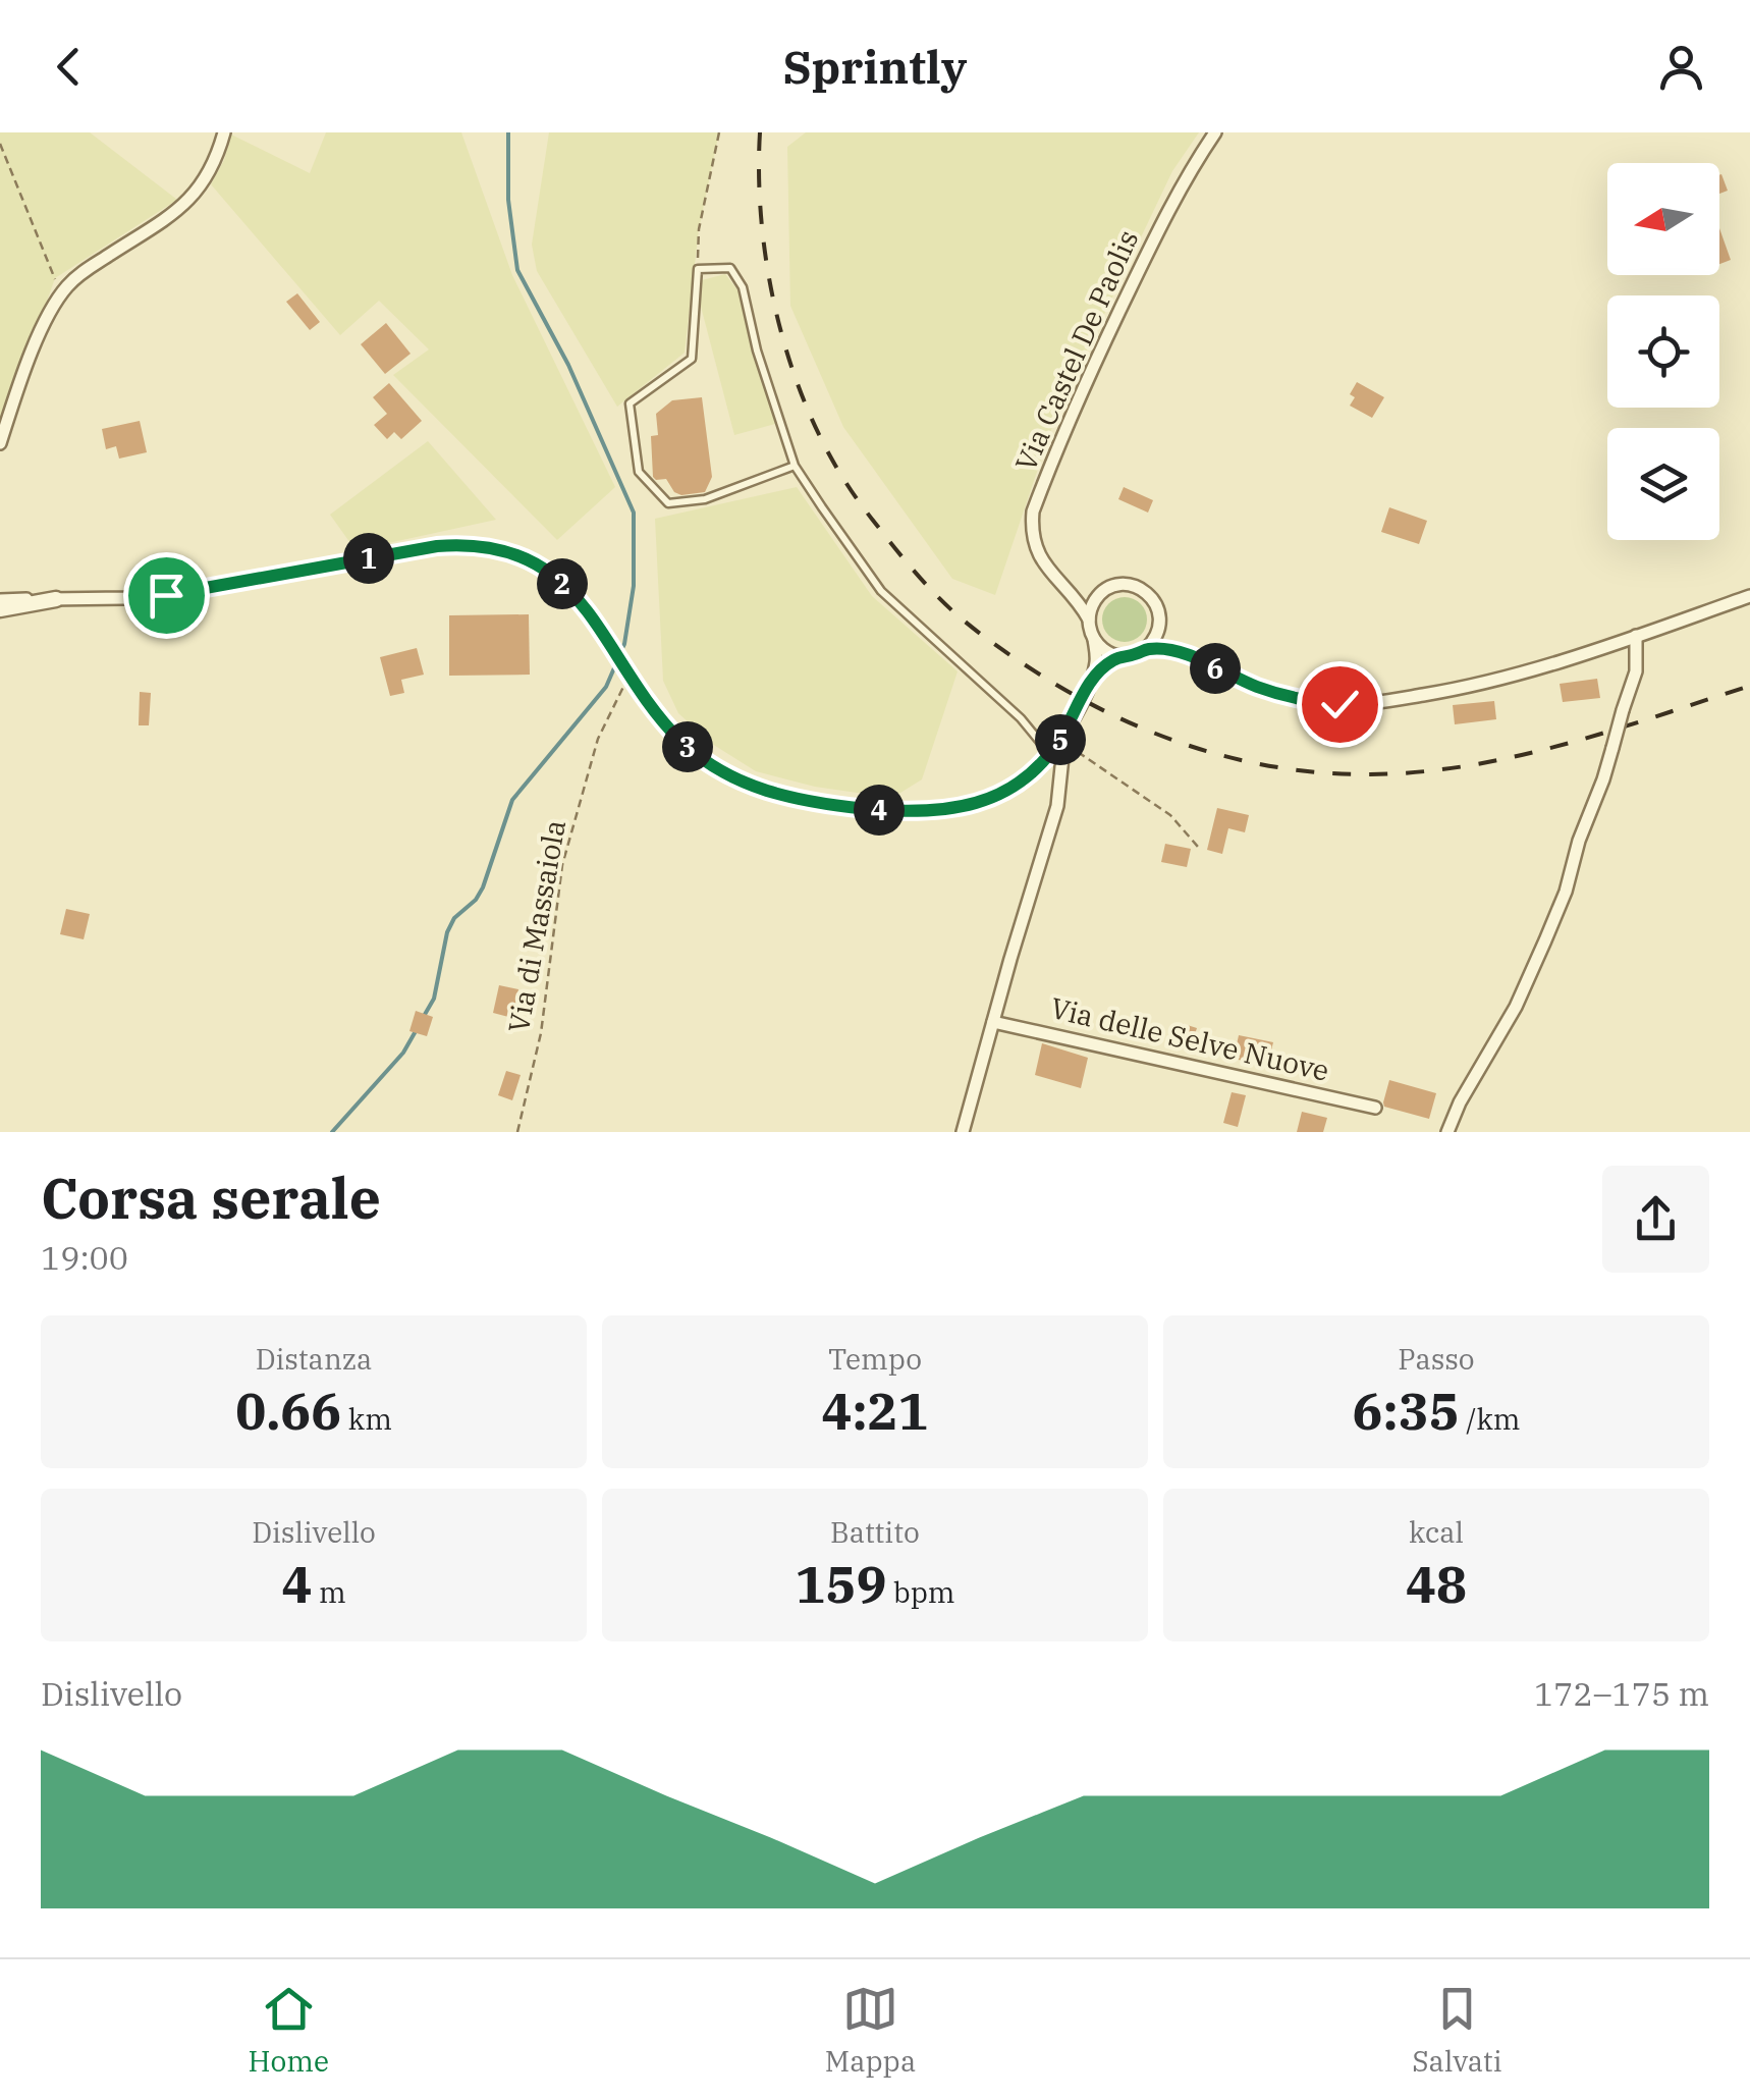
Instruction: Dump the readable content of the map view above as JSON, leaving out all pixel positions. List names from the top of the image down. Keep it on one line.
{"streets":{"street":["Via Castel De Paolis","Via delle Selve Nuove"],"path":["Via di Massaiola"]},"north":"left","page":{"header":"Sprintly","pins":["1","2","6","5","3","4"],"heading":["Corsa serale","19:00"],"stats":[["Distanza","0.66 km"],["Tempo","4:21"],["Passo","6:35 /km"],["Dislivello","4 m"],["Battito","159 bpm"],["kcal","48"]],"chart":["Dislivello","172–175 m"],"tabs":["Home","Mappa","Salvati"]}}
